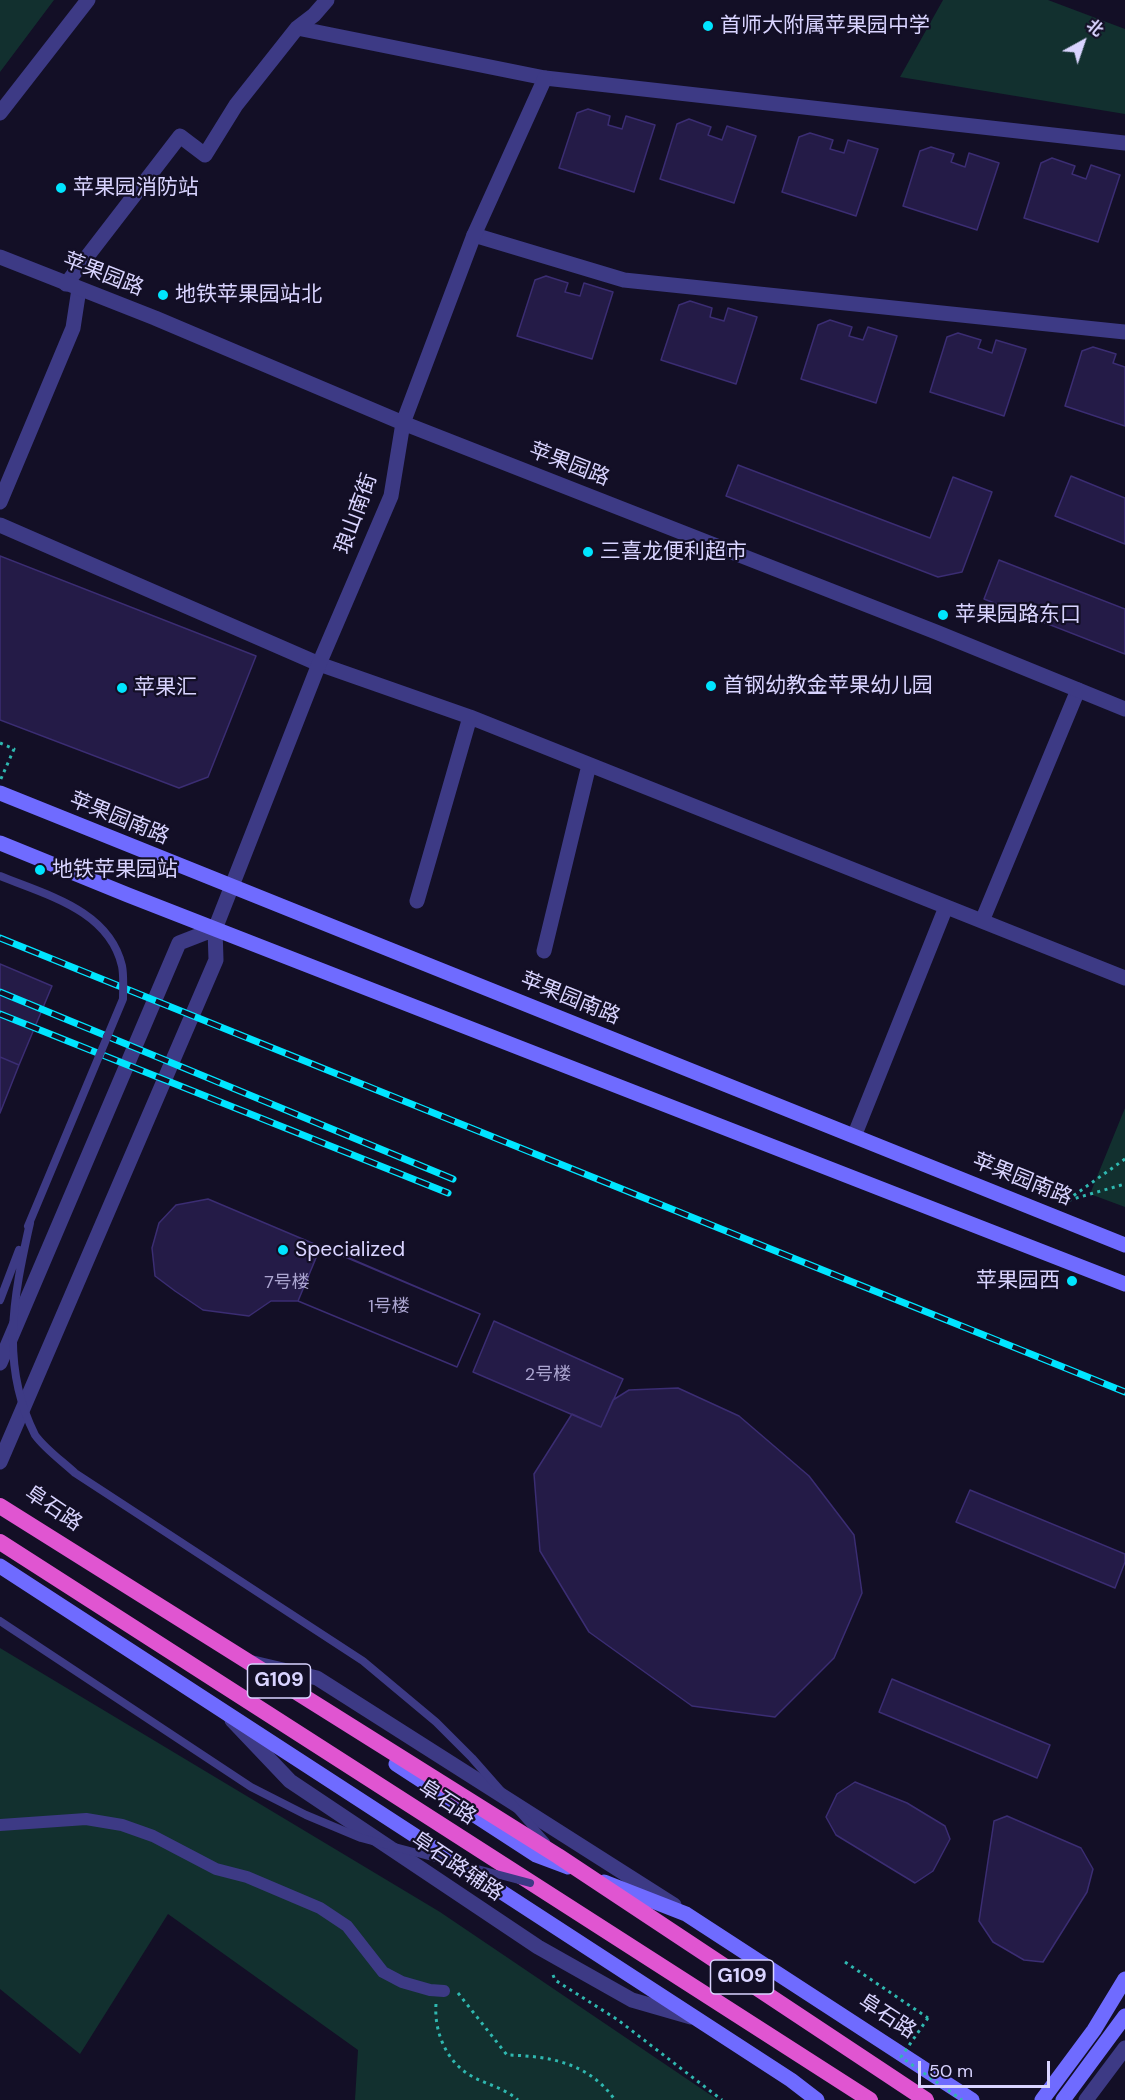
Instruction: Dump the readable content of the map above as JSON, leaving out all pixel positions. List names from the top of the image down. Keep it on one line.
{"streets":{"highway":["阜石路","G109"],"main road":["苹果园南路"],"street":["苹果园路","琅山南街","阜石路辅路"]},"crossings":[["苹果园路","琅山南街"],["琅山南街","苹果园南路"]],"places":["首师大附属苹果园中学","苹果园消防站","地铁苹果园站北","三喜龙便利超市","苹果园路东口","首钢幼教金苹果幼儿园","苹果汇","地铁苹果园站","Specialized","苹果园西"],"house_numbers":["7号楼","1号楼","2号楼"],"scale_bar":"50 m","north":"top right"}
